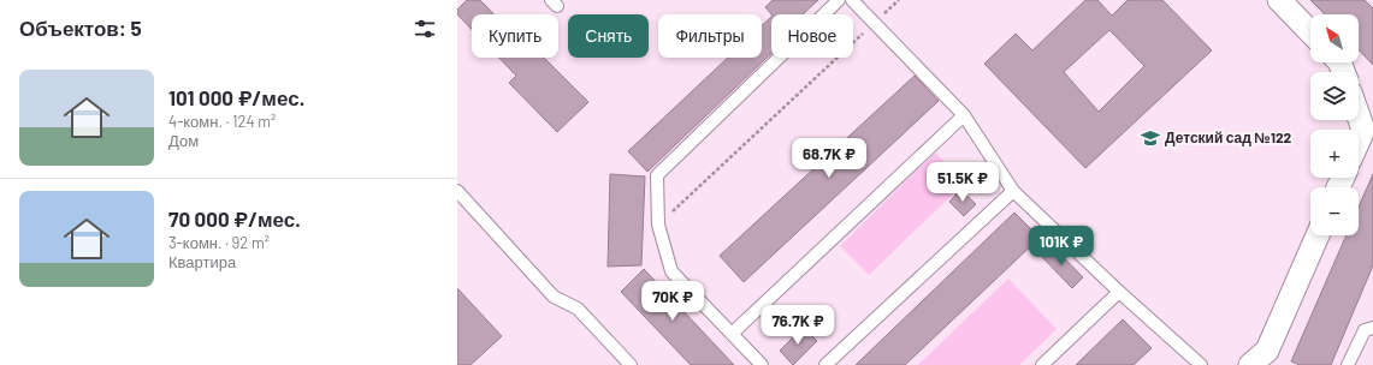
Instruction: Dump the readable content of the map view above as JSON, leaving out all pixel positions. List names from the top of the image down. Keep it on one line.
{"places":{"school or university":["Детский сад №122"]},"north":"top left","page":{"heading":"Объектов: 5","map_buttons":["+","−"],"chip":["Купить","Снять","Фильтры","Новое"],"list":[{"name":"101 000 ₽/мес.","note":"4-комн. · 124 m² · Дом"},{"name":"70 000 ₽/мес.","note":"3-комн. · 92 m² · Квартира"}],"price":["68.7K ₽","51.5K ₽","101K ₽","70K ₽","76.7K ₽"]}}
